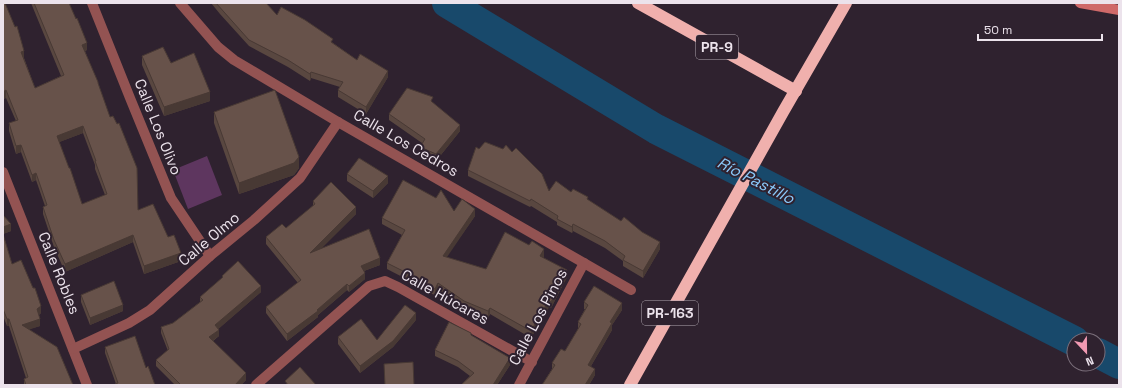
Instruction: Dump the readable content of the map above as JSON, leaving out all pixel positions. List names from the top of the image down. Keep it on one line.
{"streets":{"highway":["PR-9","PR-163"],"street":["Calle Los Olivo","Calle Los Cedros","Calle Olmo","Calle Robles","Calle Húcares","Calle Los Pinos"]},"crossings":[["PR-9","PR-163"],["Calle Los Olivo","Calle Olmo"],["Calle Los Cedros","Calle Olmo"],["Calle Los Cedros","Calle Los Pinos"],["Calle Olmo","Calle Robles"],["Calle Húcares","Calle Los Pinos"]],"water":["Río Pastillo"],"scale_bar":"50 m","north":"bottom"}
